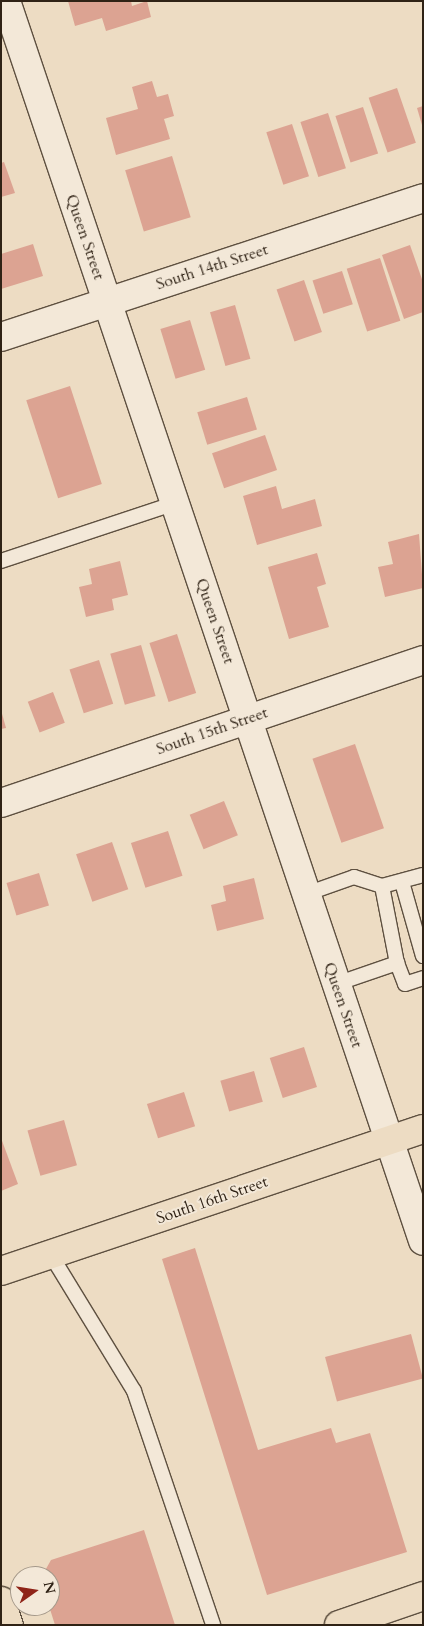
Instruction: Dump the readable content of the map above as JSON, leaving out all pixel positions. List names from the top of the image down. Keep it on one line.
{"streets":{"main road":["South 16th Street"],"street":["Queen Street","South 14th Street","South 15th Street"]},"crossings":[["Queen Street","South 14th Street"],["Queen Street","South 15th Street"],["Queen Street","South 16th Street"]],"north":"right"}
